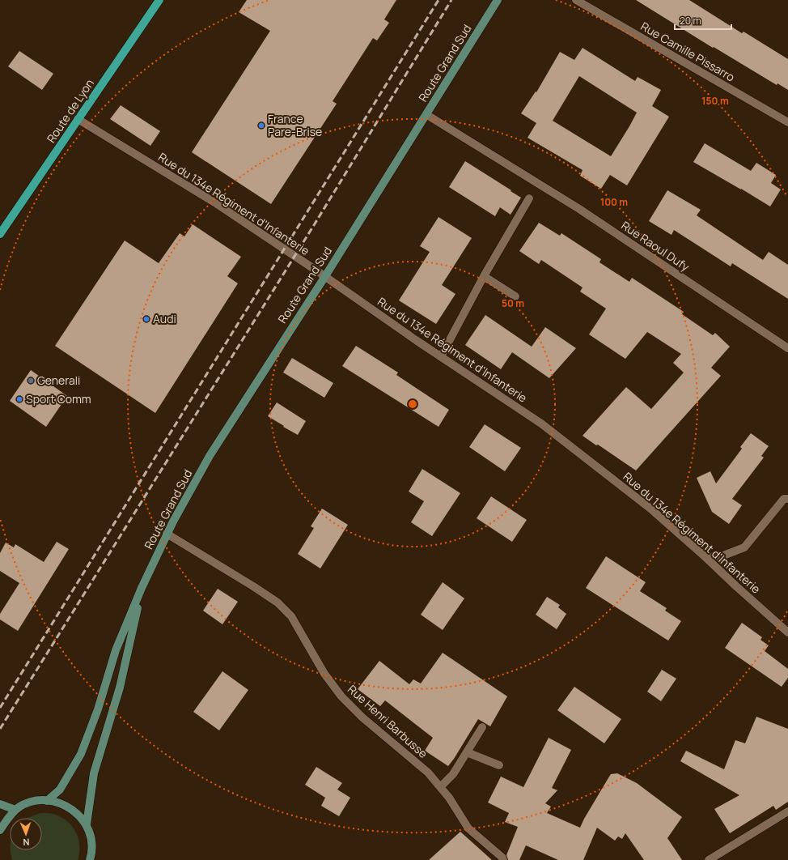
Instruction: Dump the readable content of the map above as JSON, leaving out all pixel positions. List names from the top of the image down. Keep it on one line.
{"streets":{"main road":["Route Grand Sud","Route de Lyon"],"street":["Rue Camille Pissarro","Rue du 134e Régiment d'Infanterie","Rue Raoul Dufy","Rue Henri Barbusse"]},"crossings":[["Route Grand Sud","Rue du 134e Régiment d'Infanterie"],["Route Grand Sud","Rue Raoul Dufy"],["Route Grand Sud","Rue Henri Barbusse"],["Route de Lyon","Rue du 134e Régiment d'Infanterie"]],"places":["France Pare-Brise","Audi","Generali","Sport Comm"],"scale_bar":"20 m","north":"bottom","rings":["150 m","100 m","50 m"]}
